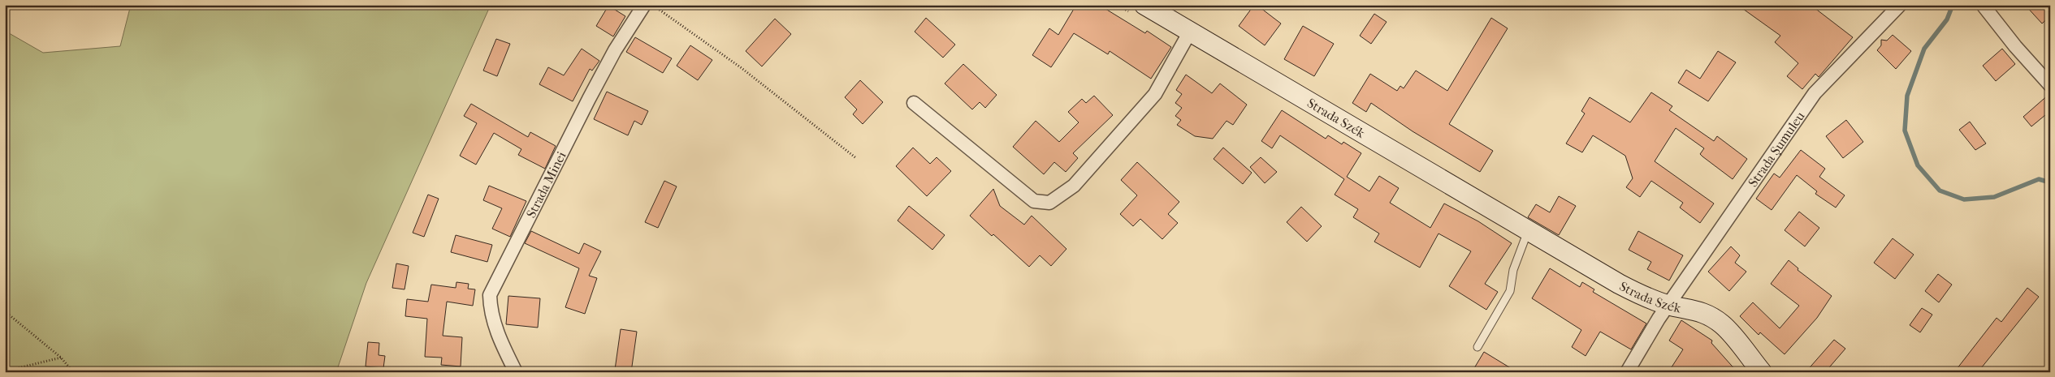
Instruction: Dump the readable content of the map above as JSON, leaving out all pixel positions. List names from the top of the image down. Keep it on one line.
{"streets":{"street":["Strada Szék","Strada Șumuleu","Strada Minei"]},"crossings":[["Strada Szék","Strada Șumuleu"]]}
